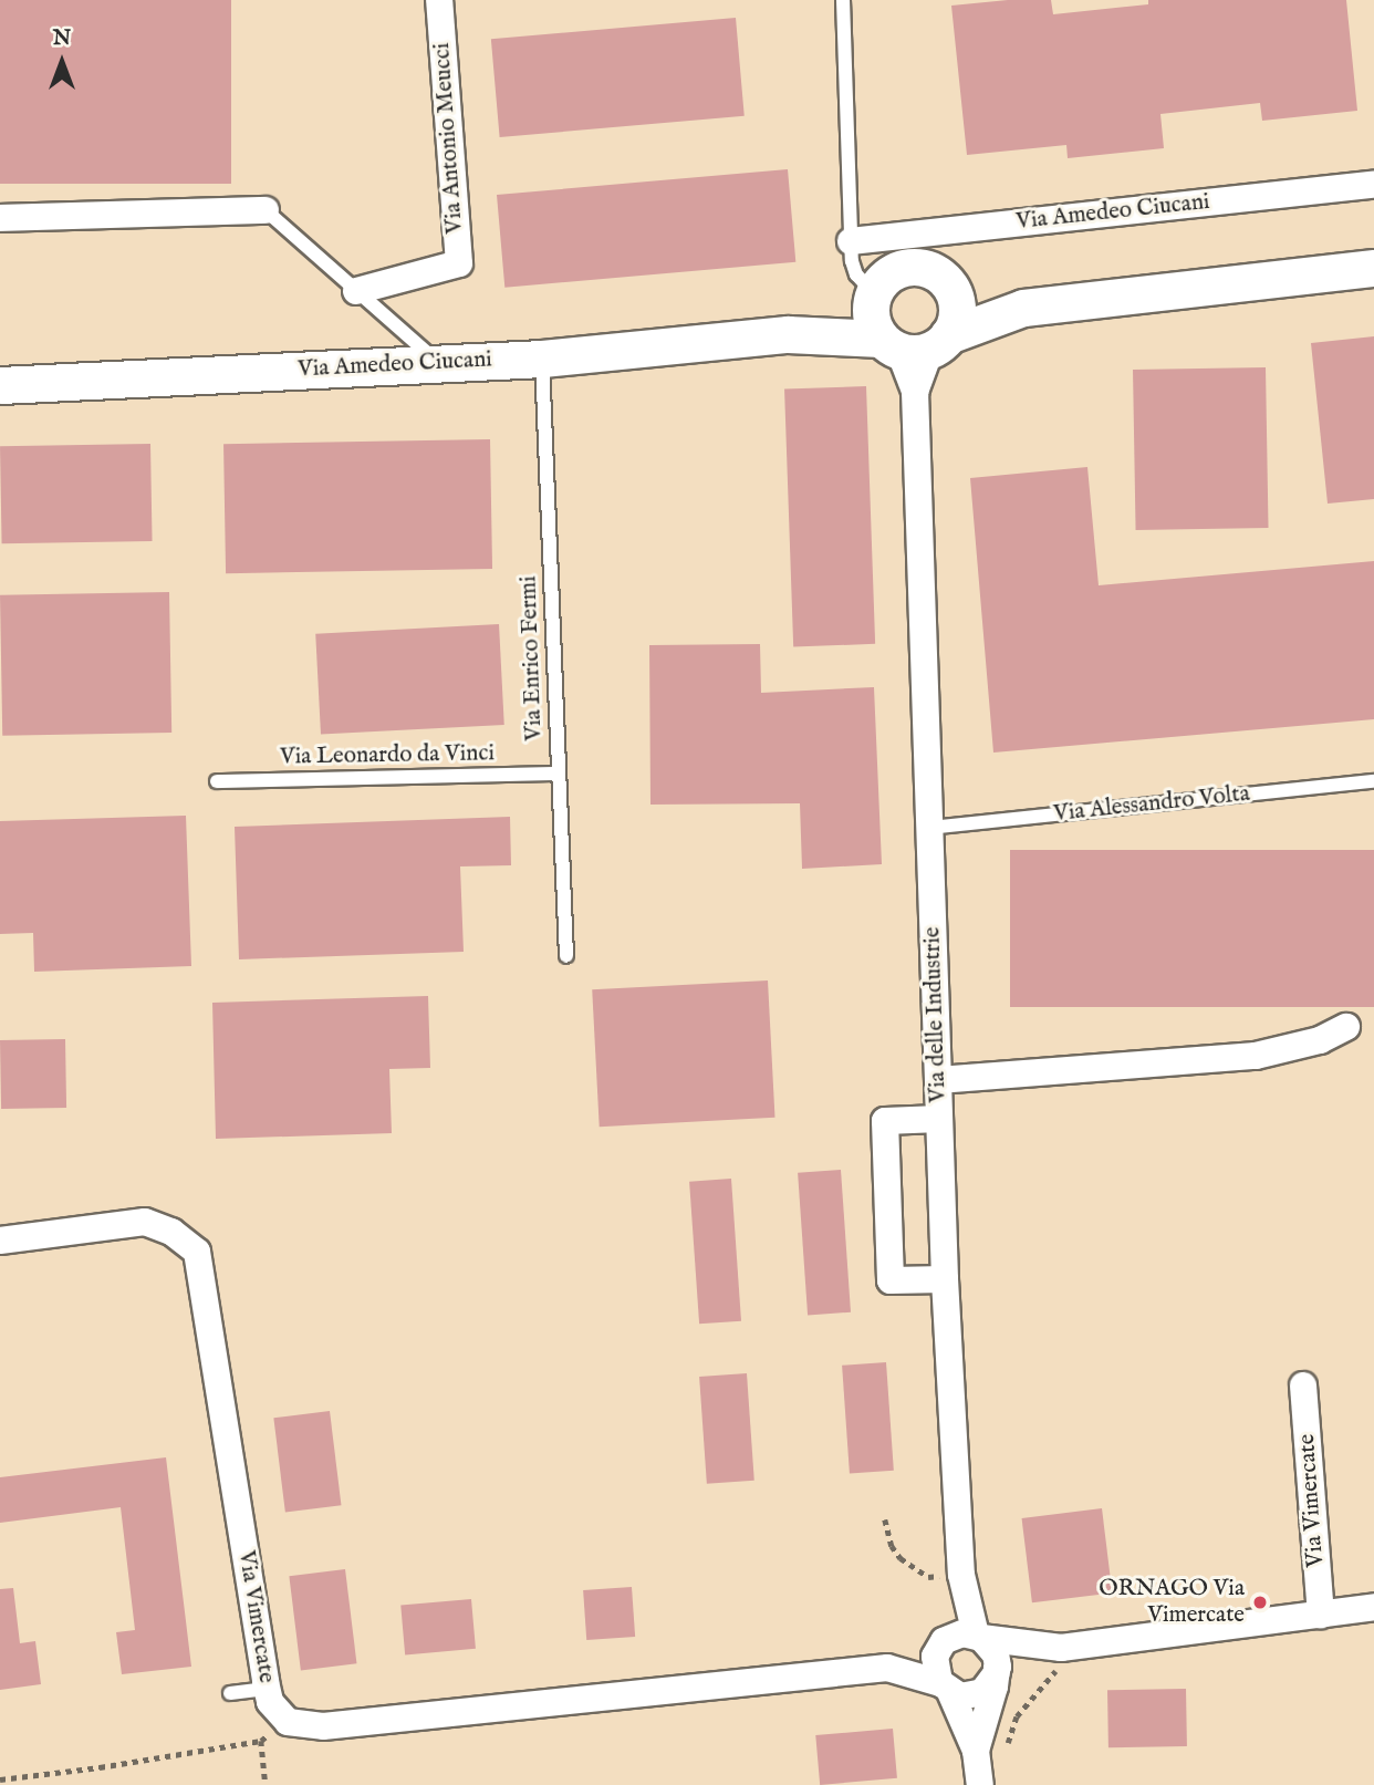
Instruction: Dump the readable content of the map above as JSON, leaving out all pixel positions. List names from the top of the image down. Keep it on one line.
{"streets":{"main road":["Via Amedeo Ciucani"],"street":["Via Antonio Meucci","Via delle Industrie","Via Vimercate"],"lane":["Via Enrico Fermi","Via Leonardo da Vinci","Via Alessandro Volta"]},"crossings":[["Via Amedeo Ciucani","Via Enrico Fermi"],["Via Amedeo Ciucani","Via delle Industrie"],["Via Enrico Fermi","Via Leonardo da Vinci"],["Via Alessandro Volta","Via delle Industrie"]],"places":["ORNAGO Via Vimercate"],"north":"top"}
